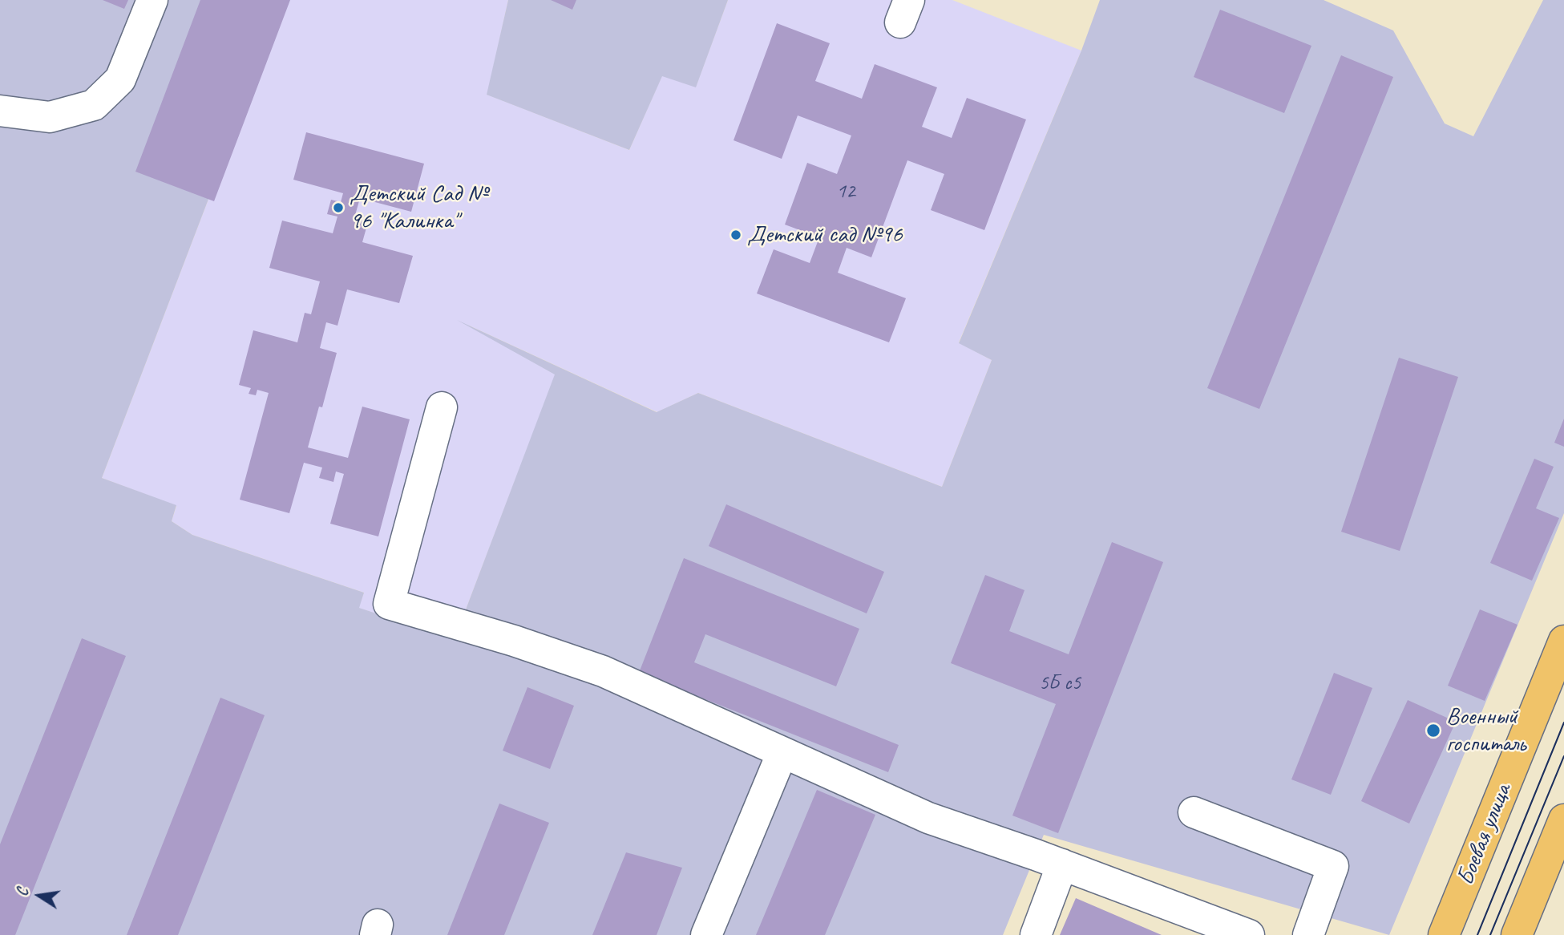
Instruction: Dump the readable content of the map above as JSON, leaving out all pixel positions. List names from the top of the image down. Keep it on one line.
{"streets":{"main road":["Боевая улица"]},"places":["Детский Сад № 96 \"Калинка\"","Детский сад №96","Военный госпиталь"],"house_numbers":["12","5Б с5"],"north":"left"}
